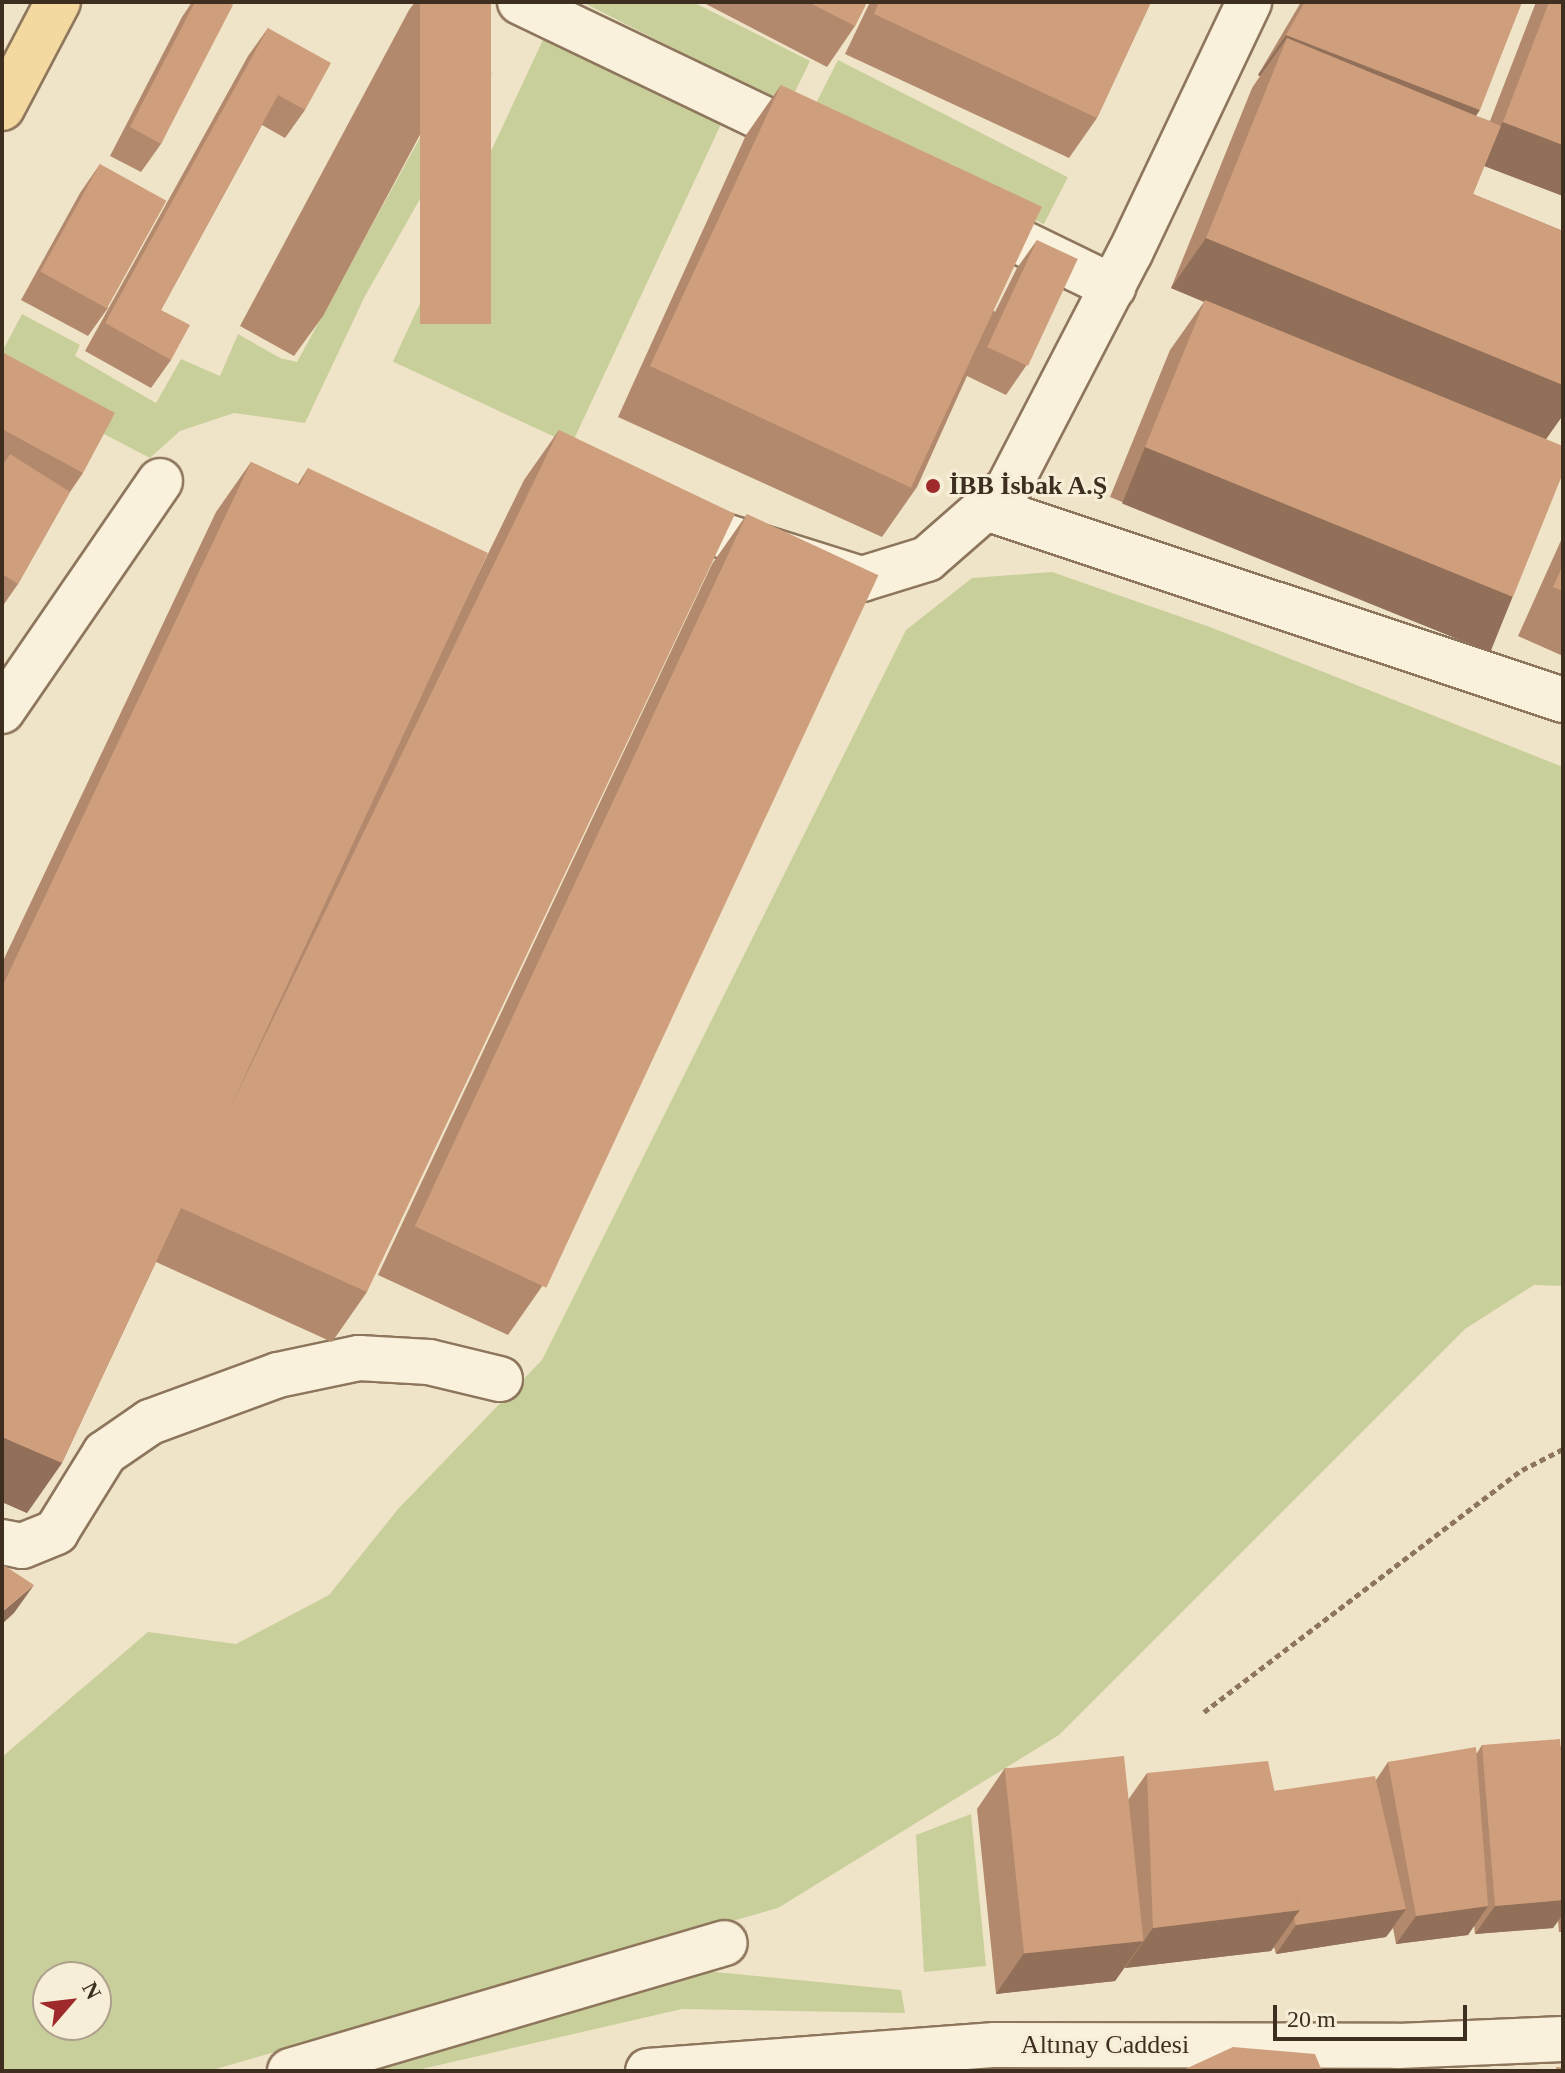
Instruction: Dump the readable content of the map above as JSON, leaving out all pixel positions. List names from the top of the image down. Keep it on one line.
{"streets":{"street":["Altınay Caddesi"]},"places":["İBB İsbak A.Ş"],"scale_bar":"20 m","north":"top right"}
